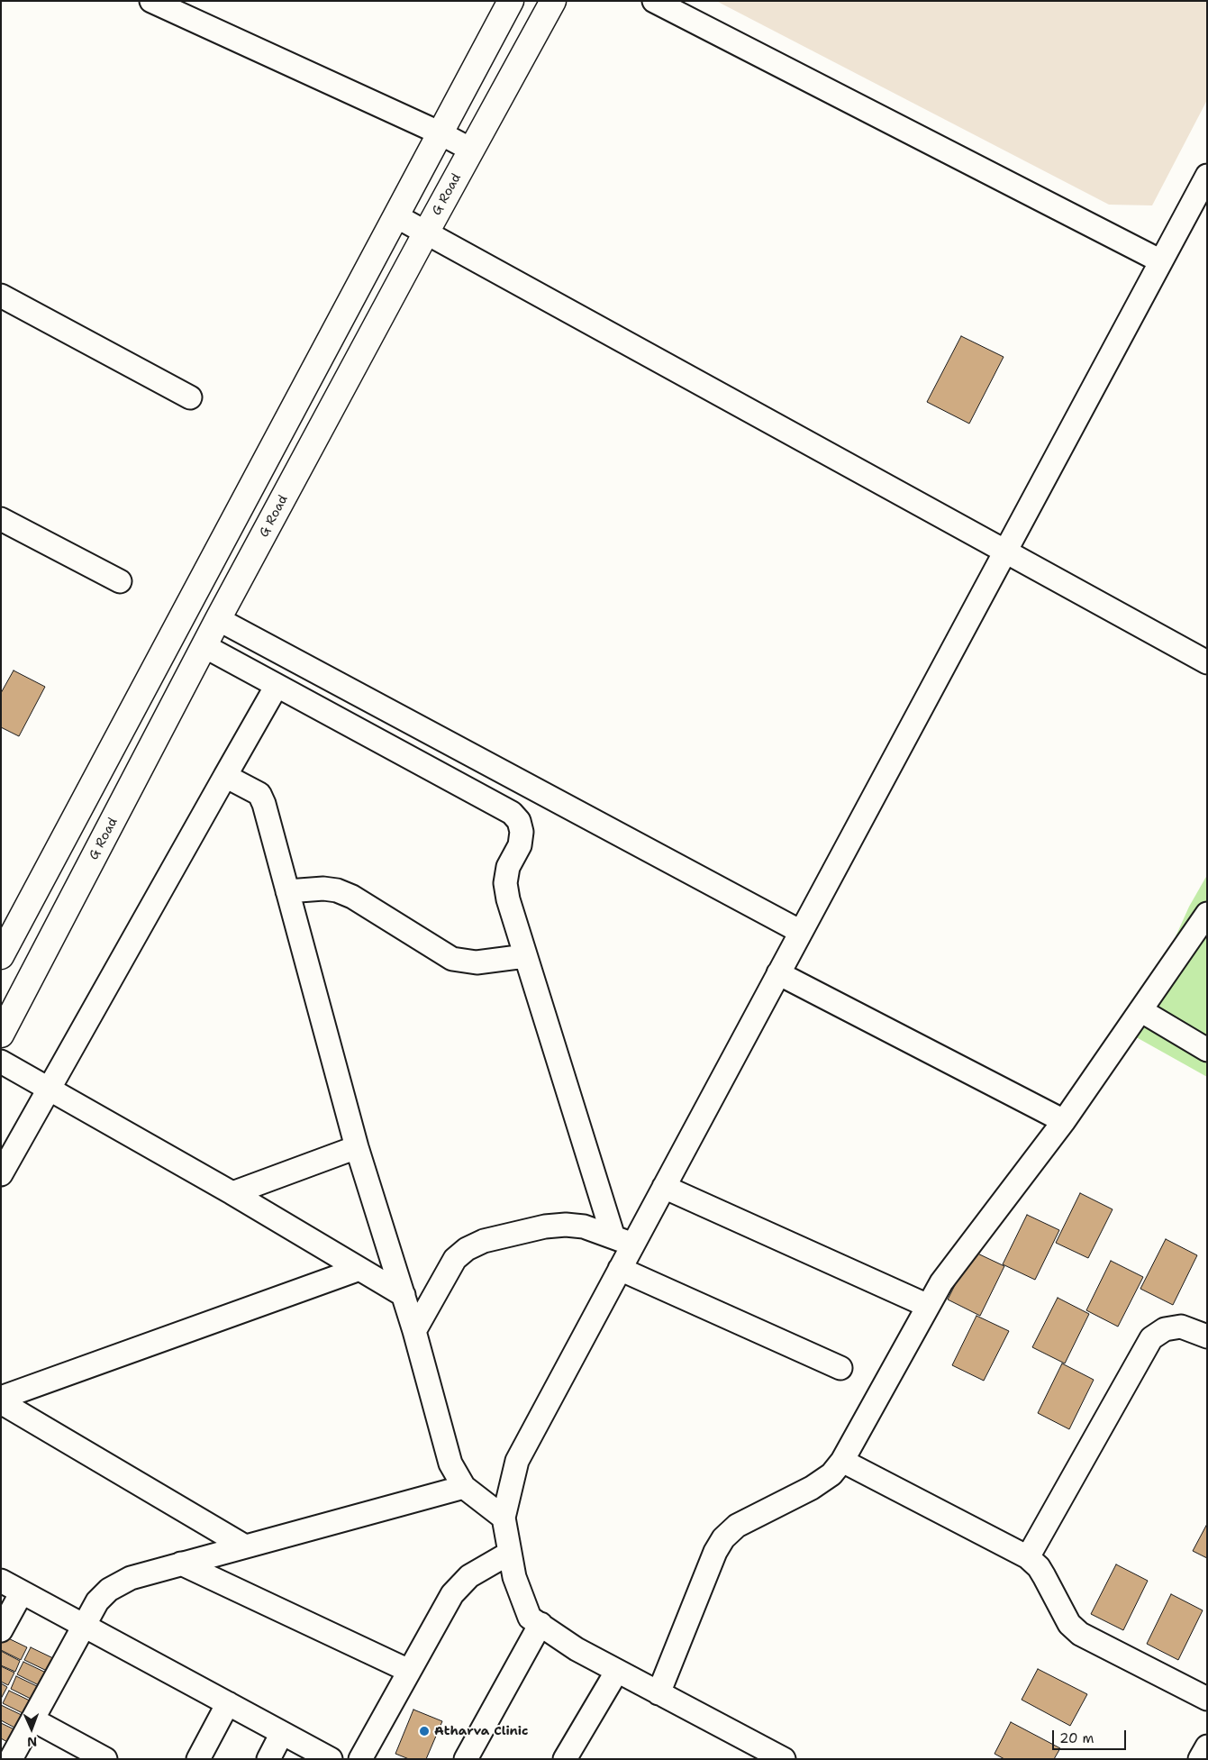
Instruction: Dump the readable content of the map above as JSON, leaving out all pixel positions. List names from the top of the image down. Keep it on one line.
{"streets":{"street":["G Road"]},"places":["Atharva Clinic"],"scale_bar":"20 m","north":"bottom"}
